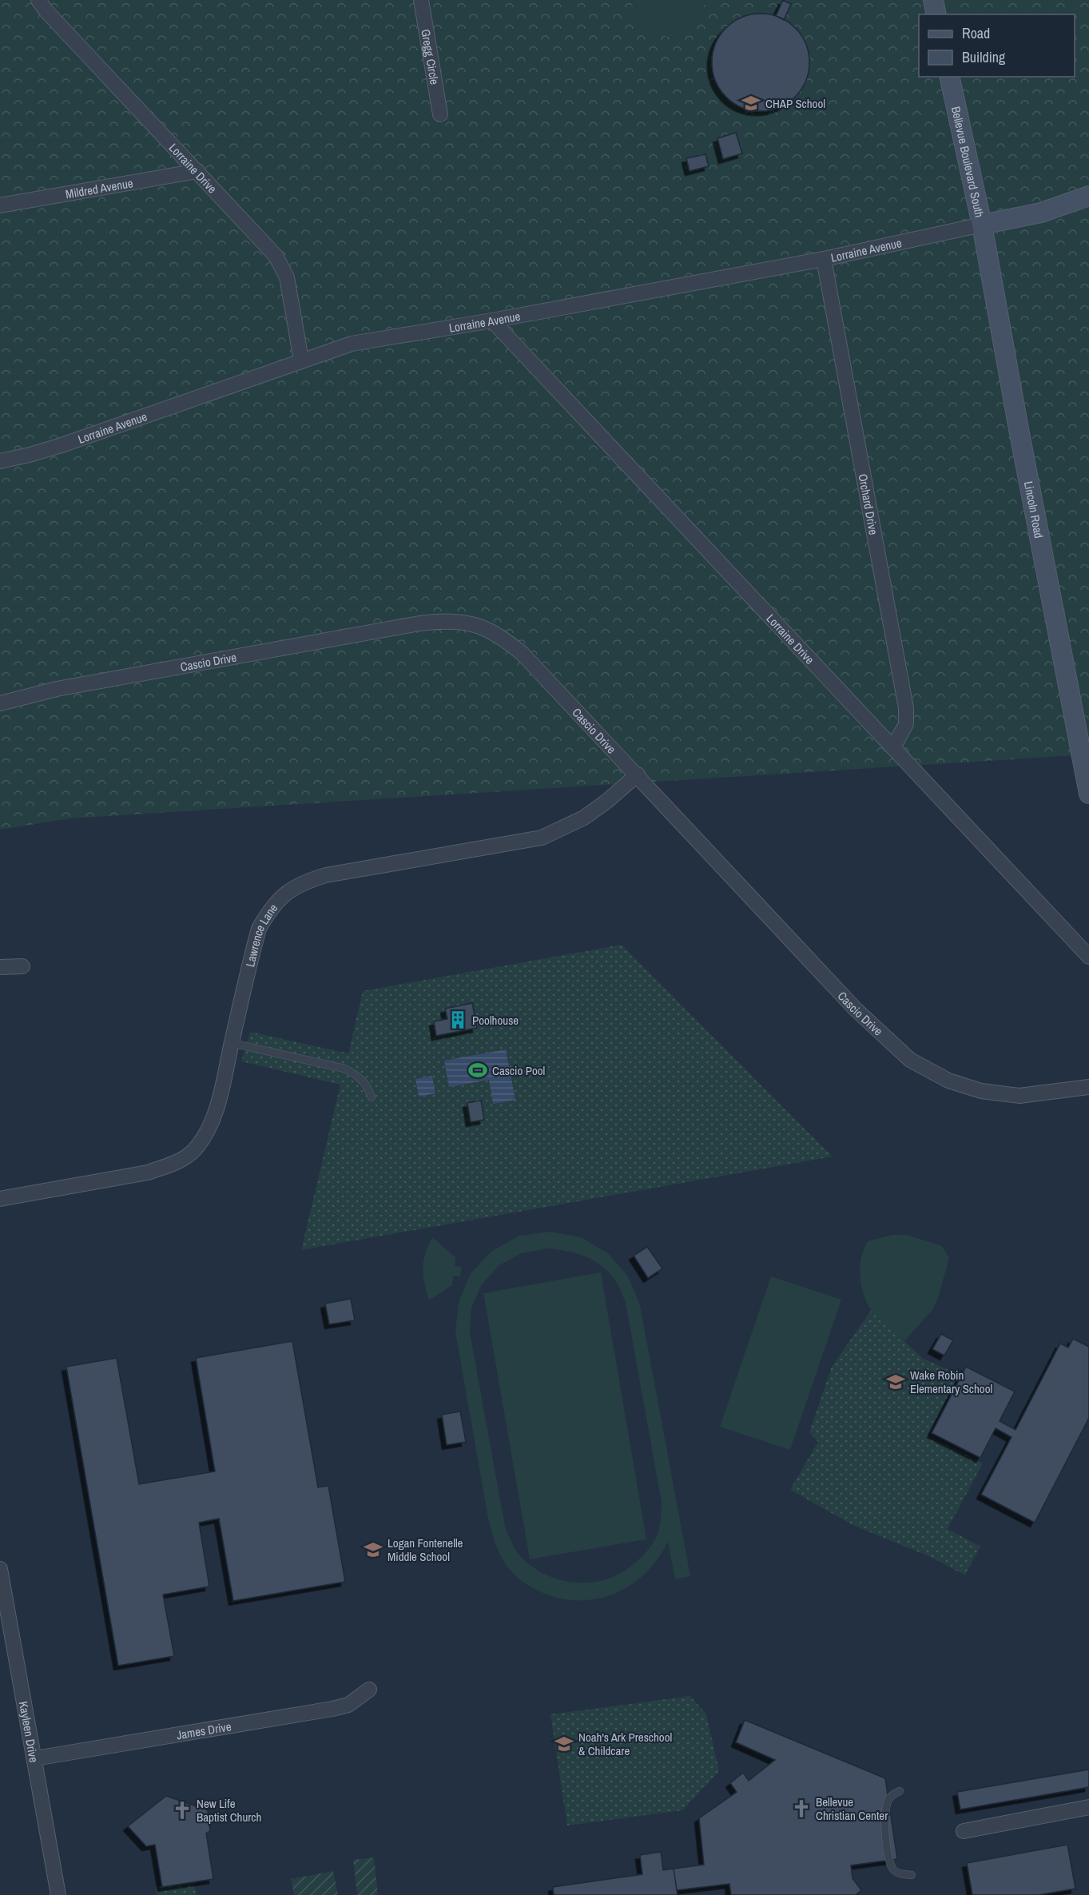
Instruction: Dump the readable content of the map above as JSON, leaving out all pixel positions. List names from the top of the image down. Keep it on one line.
{"streets":{"main road":["Bellevue Boulevard South","Lincoln Road"],"street":["Gregg Circle","Lorraine Drive","Mildred Avenue","Lorraine Avenue","Orchard Drive","Cascio Drive","Lawrence Lane","James Drive","Kayleen Drive"]},"crossings":[["Bellevue Boulevard South","Lorraine Avenue"],["Bellevue Boulevard South","Lincoln Road"],["Lorraine Drive","Mildred Avenue"],["Lorraine Drive","Lorraine Avenue"],["Lorraine Drive","Orchard Drive"],["Lorraine Avenue","Orchard Drive"],["Lorraine Avenue","Lincoln Road"],["Cascio Drive","Lawrence Lane"],["James Drive","Kayleen Drive"]],"places":{"school or university":["CHAP School","Wake Robin Elementary School","Logan Fontenelle Middle School","Noah's Ark Preschool & Childcare"],"building":["Poolhouse"],"sports":["Cascio Pool"],"church":["Bellevue Christian Center","New Life Baptist Church"]},"legend":["Road","Building"]}
